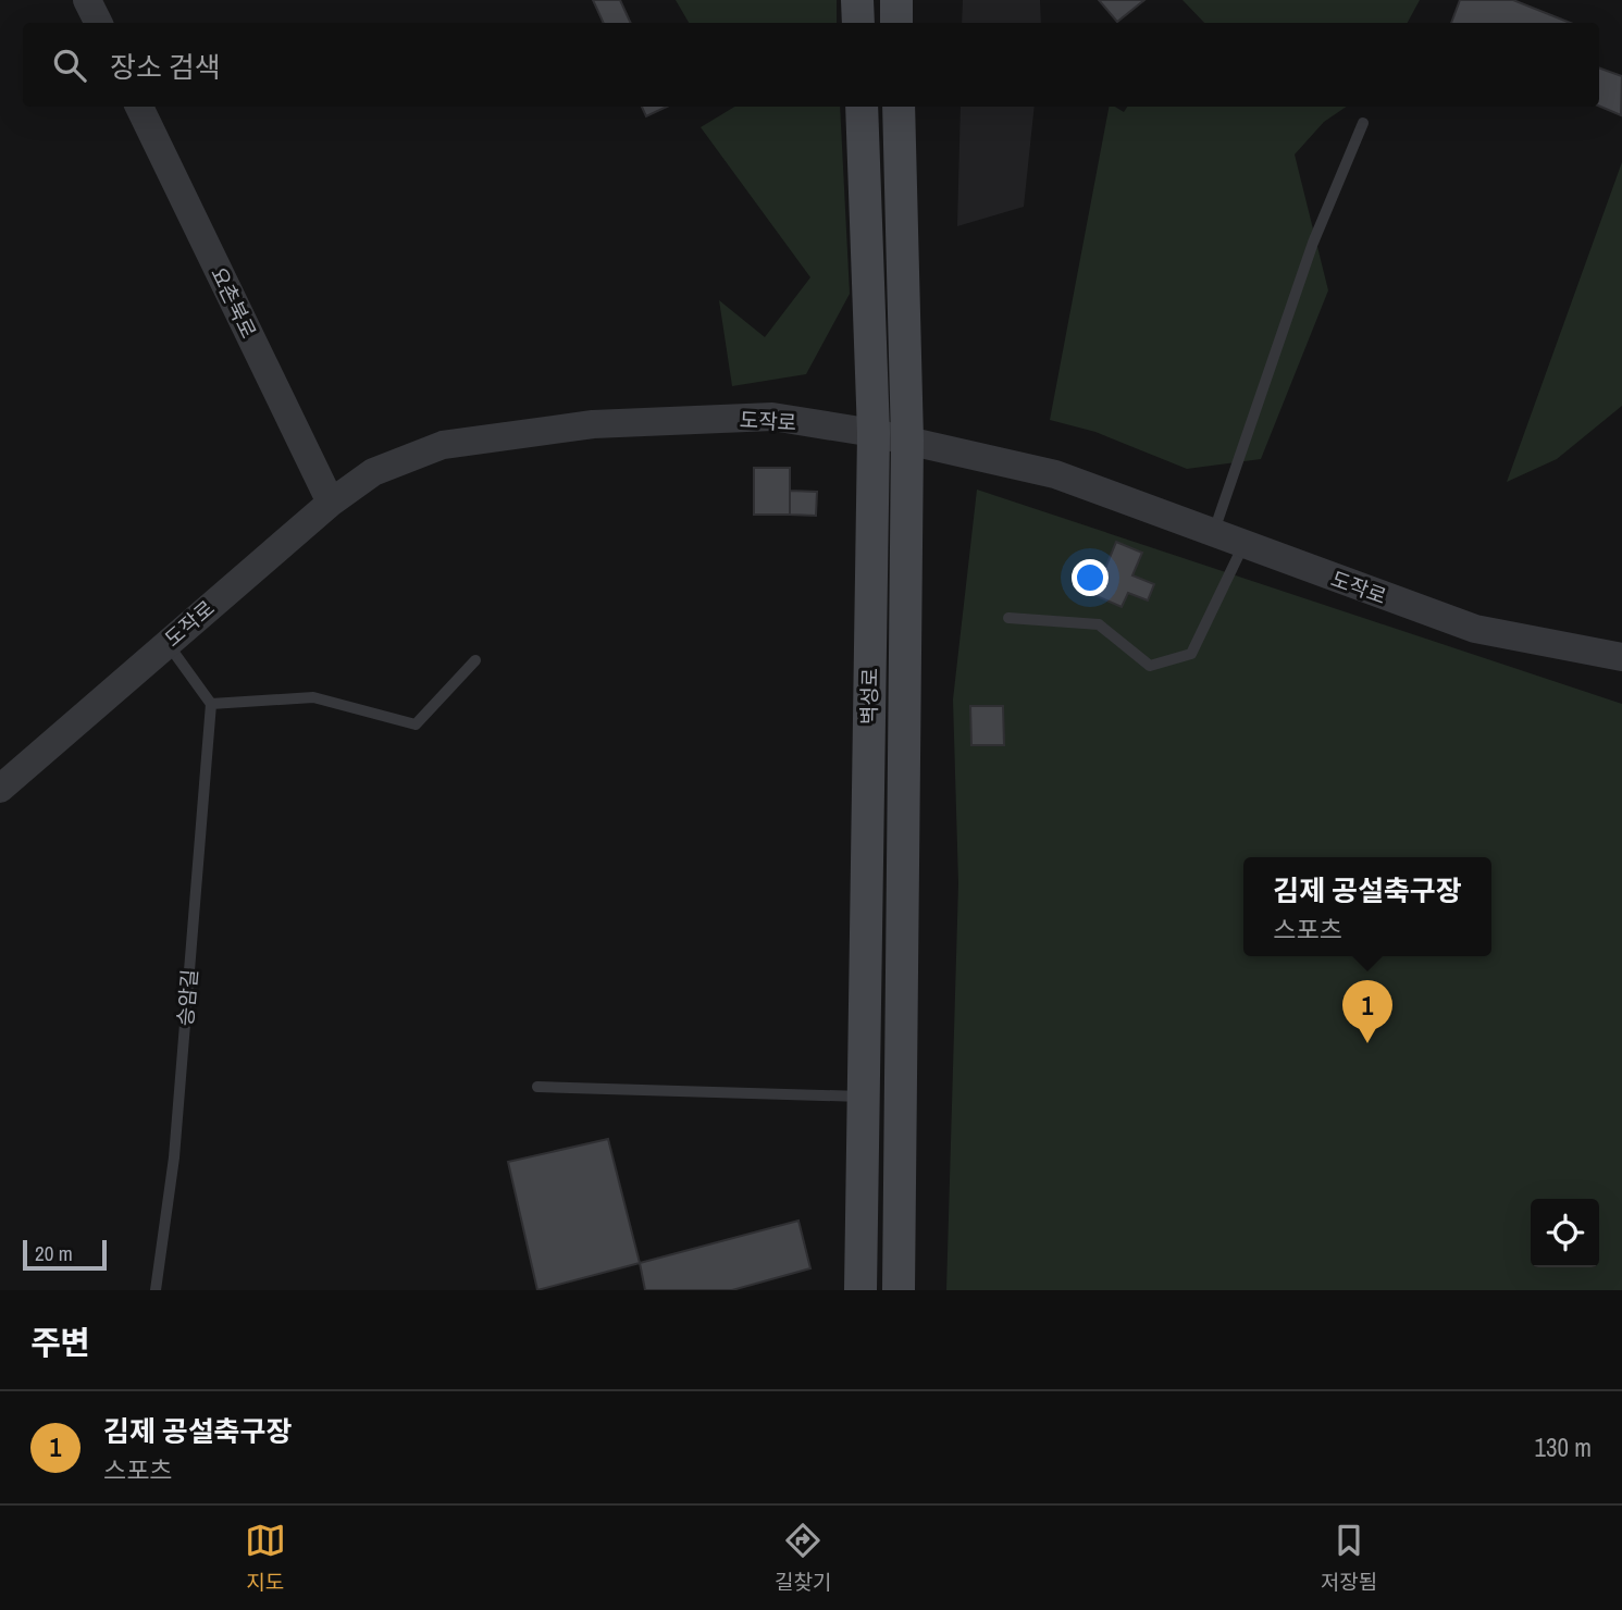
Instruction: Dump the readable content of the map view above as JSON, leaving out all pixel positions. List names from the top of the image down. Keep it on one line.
{"streets":{"main road":["벽성로"],"street":["요촌북로","도작로"],"lane":["승암길"]},"crossings":[["요촌북로","도작로"],["도작로","벽성로"]],"scale_bar":"20 m","page":{"search":"장소 검색","popup":["김제 공설축구장","스포츠"],"pins":"1","scale":"20 m","heading":"주변","list":[{"mark":"1","name":"김제 공설축구장","note":"스포츠","value":"130 m"}],"nav":["지도","길찾기","저장됨"]}}
